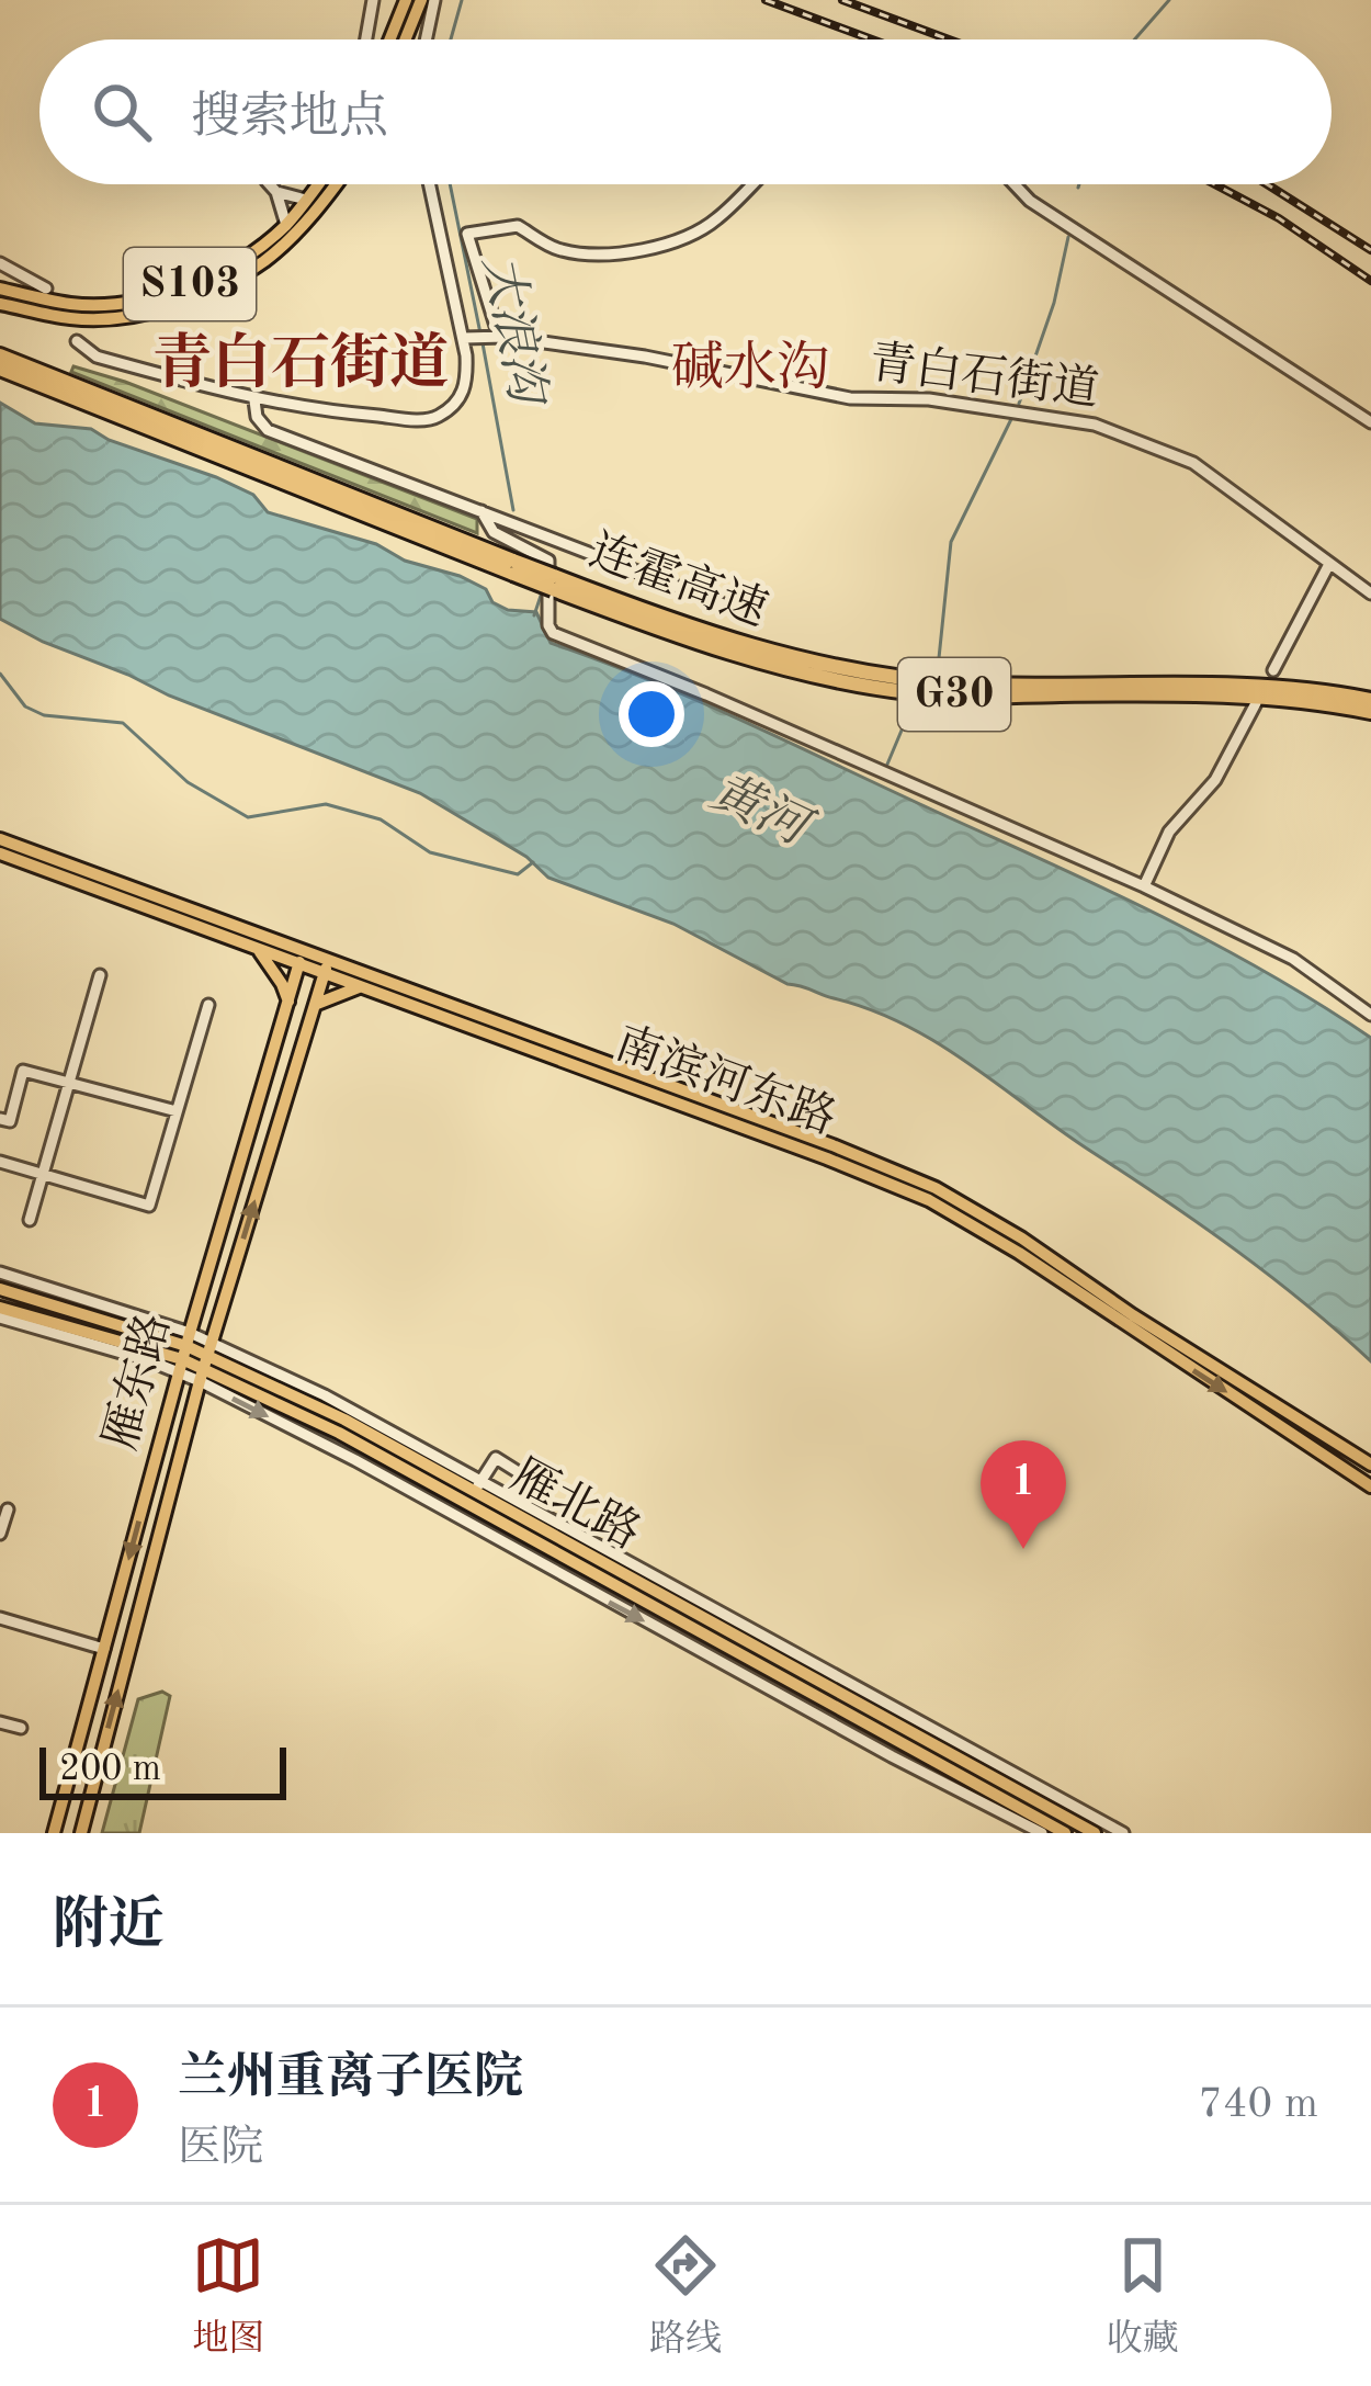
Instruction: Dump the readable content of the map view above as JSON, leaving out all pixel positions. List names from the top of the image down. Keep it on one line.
{"streets":{"highway":["连霍高速","G30"],"main road":["S103","南滨河东路","雁东路","雁北路"],"street":["青白石街道"]},"crossings":[["南滨河东路","雁东路"],["雁东路","雁北路"]],"districts":["青白石街道","碱水沟"],"water":["大浪沟","黄河"],"scale_bar":"200 m","page":{"search":"搜索地点","pins":"1","scale":"200 m","heading":"附近","list":[{"mark":"1","name":"兰州重离子医院","note":"医院","value":"740 m"}],"nav":["地图","路线","收藏"]}}
